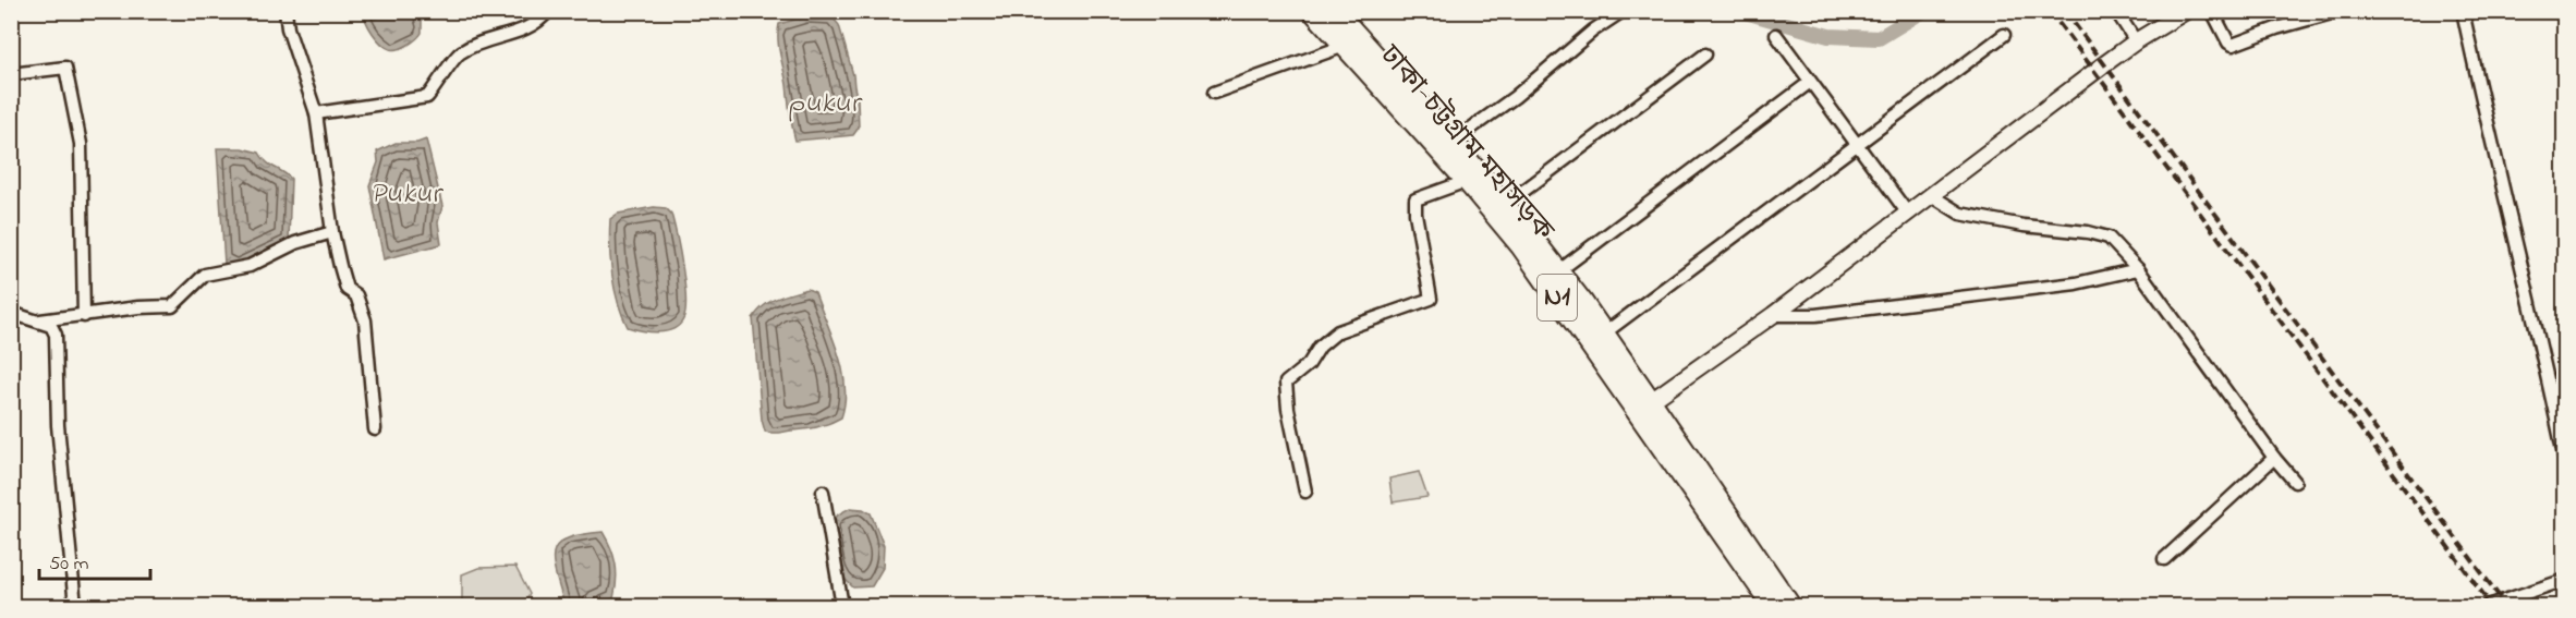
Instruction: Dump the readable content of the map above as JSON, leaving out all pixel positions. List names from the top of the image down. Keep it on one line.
{"streets":{"highway":["ঢাকা-চট্টগ্রাম মহাসড়ক","N1"]},"water":["pukur","Pukur"],"scale_bar":"50 m"}
